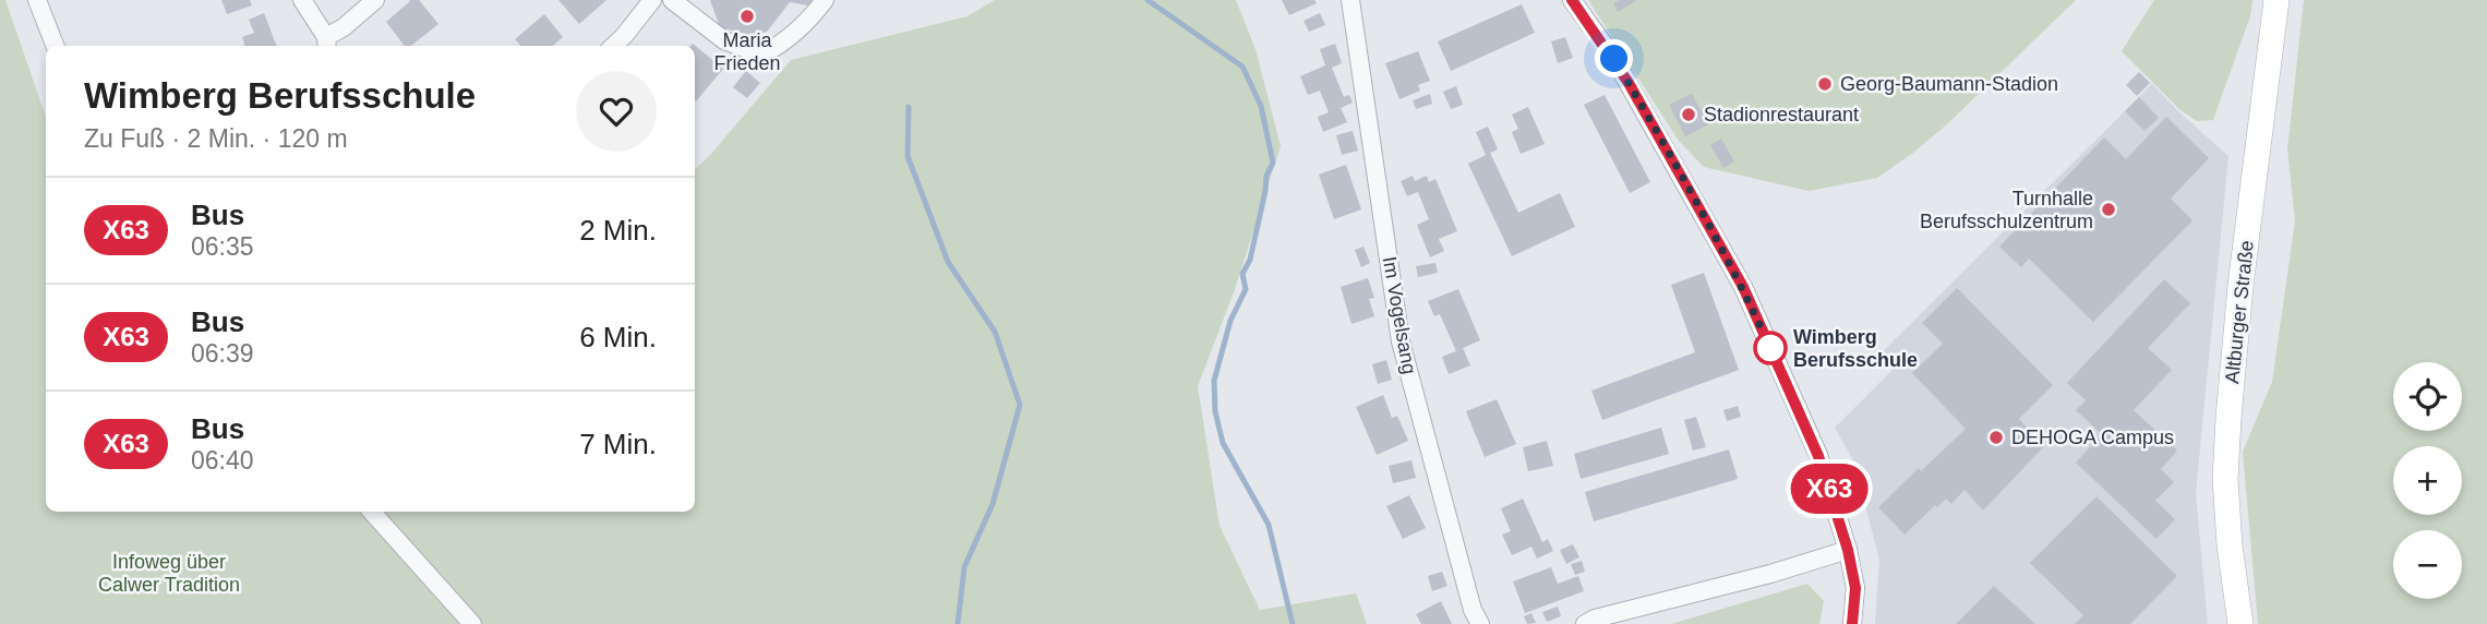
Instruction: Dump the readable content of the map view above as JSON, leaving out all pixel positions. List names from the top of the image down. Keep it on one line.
{"streets":{"street":["Altburger Straße","Im Vogelsang"]},"parks":["Infoweg über Calwer Tradition"],"places":["Maria Frieden","Georg-Baumann-Stadion","Stadionrestaurant","Turnhalle Berufsschulzentrum","Wimberg Berufsschule","DEHOGA Campus"],"lines":["bus line X63"],"page":{"on_map":"X63","heading":["Wimberg Berufsschule","Zu Fuß · 2 Min. · 120 m"],"list":[{"mark":"X63","name":"Bus","note":"06:35","value":"2 Min."},{"mark":"X63","name":"Bus","note":"06:39","value":"6 Min."},{"mark":"X63","name":"Bus","note":"06:40","value":"7 Min."}],"map_buttons":["+","−"]}}
